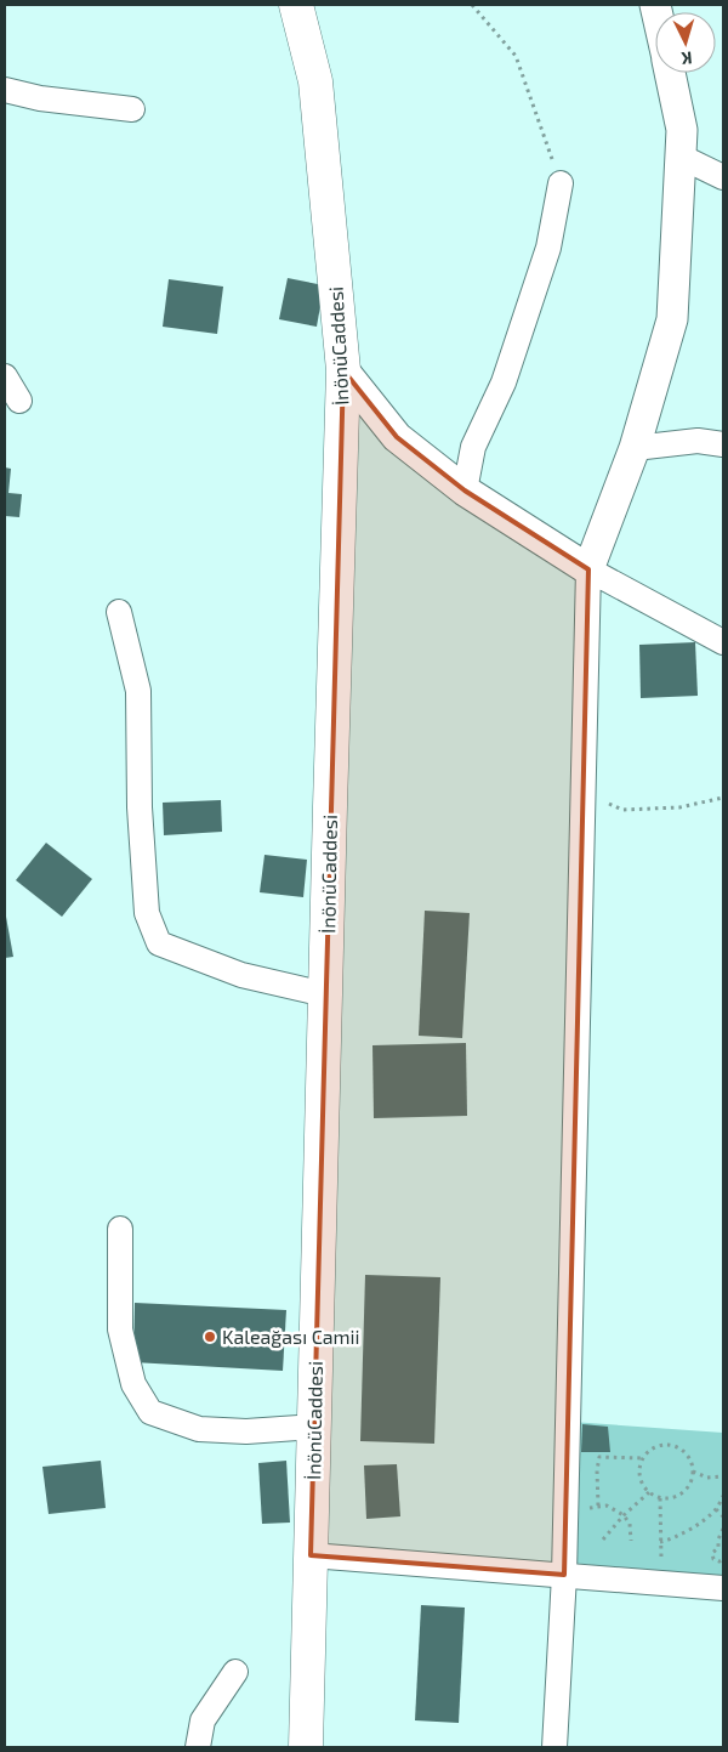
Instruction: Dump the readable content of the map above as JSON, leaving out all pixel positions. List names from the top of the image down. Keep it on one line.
{"streets":{"main road":["İnönüCaddesi"]},"places":["Kaleağası Camii"],"north":"bottom"}
